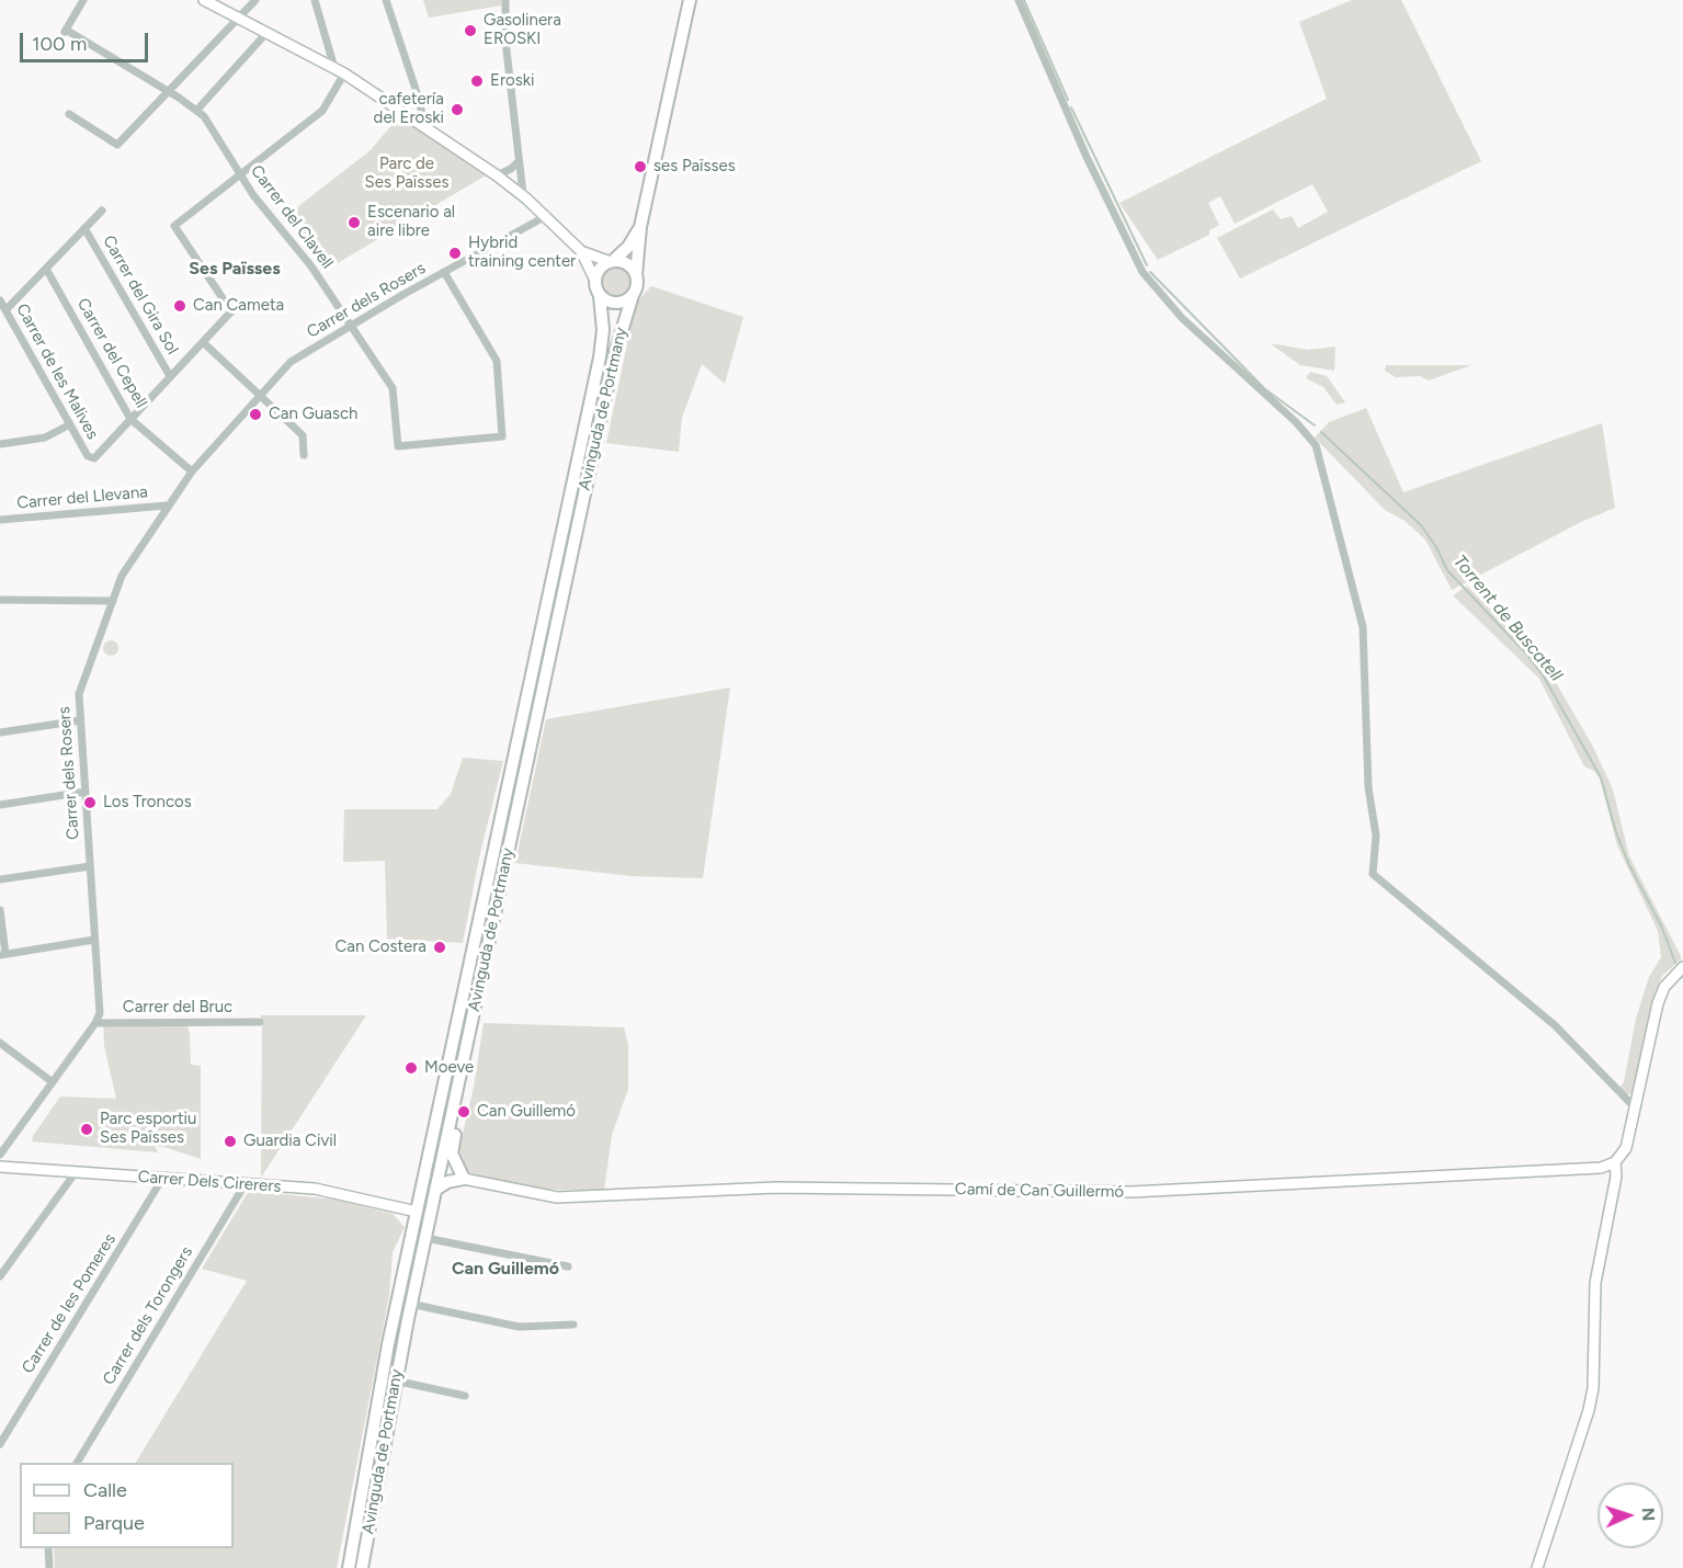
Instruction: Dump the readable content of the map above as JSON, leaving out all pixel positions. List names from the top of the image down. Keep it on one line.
{"streets":{"main road":["Avinguda de Portmany"],"street":["Carrer del Clavell","Carrer del Gira Sol","Carrer dels Rosers","Carrer del Cepell","Carrer de les Malives","Carrer del Llevana","Carrer del Bruc","Carrer Dels Cirerers","Camí de Can Guillermó","Carrer de les Pomeres","Carrer dels Torongers"]},"crossings":[["Carrer del Clavell","Carrer dels Rosers"],["Carrer dels Rosers","Carrer del Cepell"],["Carrer dels Rosers","Carrer del Llevana"],["Carrer dels Rosers","Carrer del Bruc"],["Carrer del Cepell","Carrer de les Malives"],["Avinguda de Portmany","Carrer Dels Cirerers"],["Carrer Dels Cirerers","Carrer de les Pomeres"],["Carrer Dels Cirerers","Carrer dels Torongers"]],"districts":["Ses Païsses","Can Guillemó"],"water":["Torrent de Buscatell"],"parks":["Parc de Ses Païsses"],"places":["Gasolinera EROSKI","Eroski","cafetería del Eroski","ses Païsses","Escenario al aire libre","Hybrid training center","Can Cameta","Can Guasch","Los Troncos","Can Costera","Moeve","Can Guillemó","Parc esportiu Ses Païsses","Guardia Civil"],"legend":["Calle","Parque"],"scale_bar":"100 m","north":"right"}
